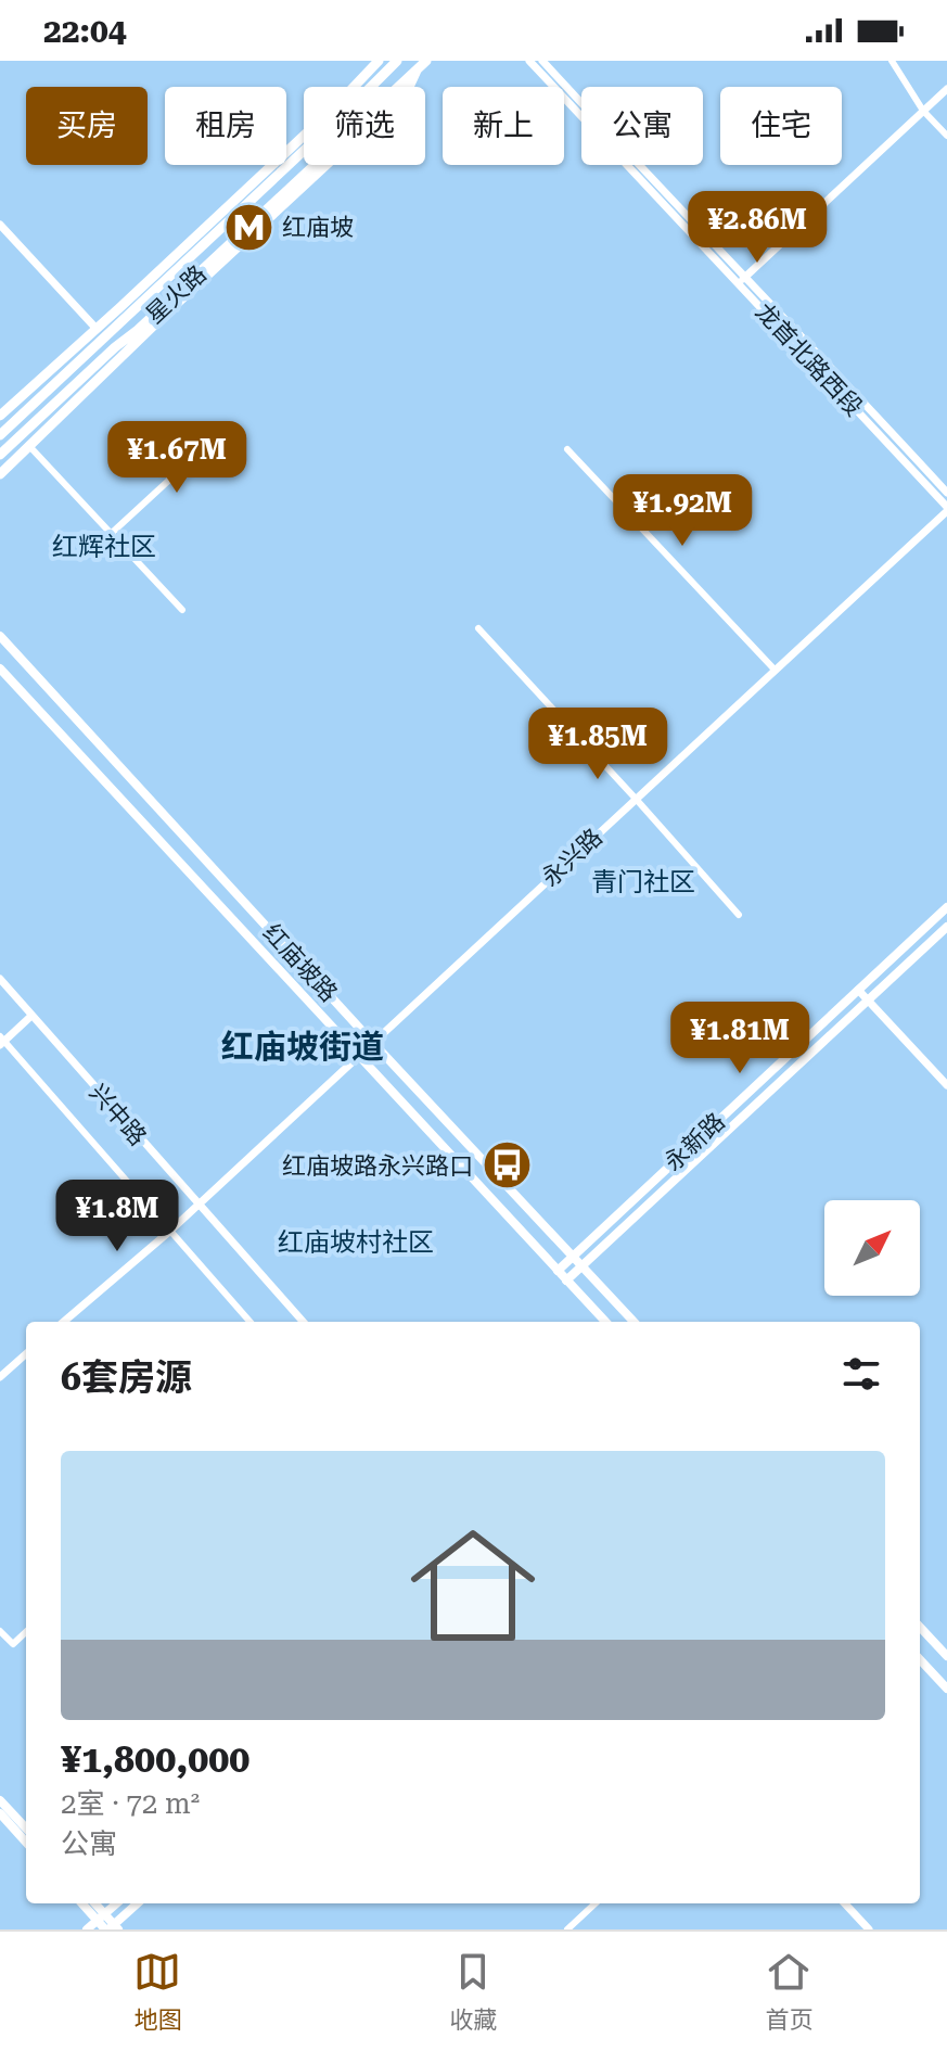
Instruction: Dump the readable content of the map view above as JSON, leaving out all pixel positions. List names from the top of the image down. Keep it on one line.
{"streets":{"main road":["星火路","红庙坡路","永新路"],"street":["龙首北路西段","永兴路","兴中路"]},"crossings":[["龙首北路西段","永兴路"],["永兴路","红庙坡路"],["永兴路","兴中路"],["红庙坡路","永新路"]],"districts":["红辉社区","青门社区","红庙坡街道","红庙坡村社区"],"places":{"metro station":["红庙坡"],"bus stop":["红庙坡路永兴路口"]},"north":"top right","page":{"status":"22:04","chip":["买房","租房","筛选","新上","公寓","住宅"],"price":["¥2.86M","¥1.67M","¥1.92M","¥1.85M","¥1.81M","¥1.8M"],"heading":"6套房源","list":[{"name":"¥1,800,000","note":"2室 · 72 m² · 公寓"}],"tabs":["地图","收藏","首页"]}}
